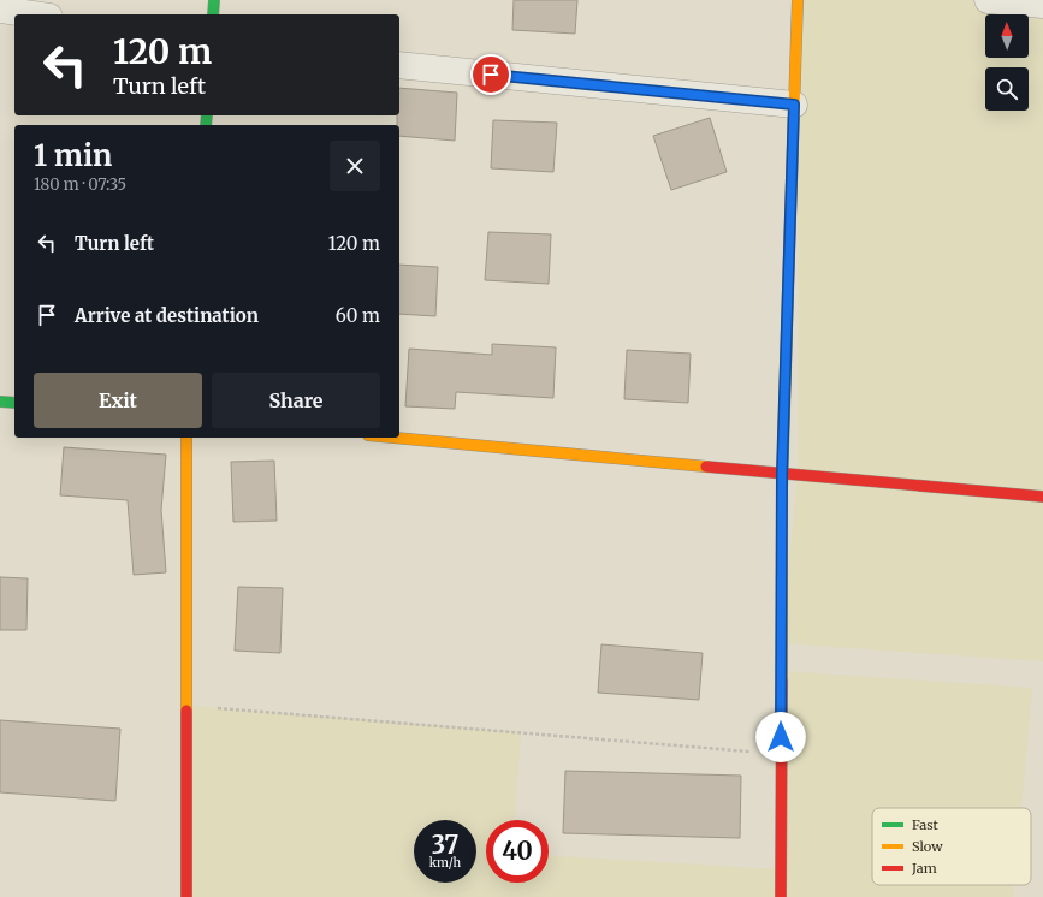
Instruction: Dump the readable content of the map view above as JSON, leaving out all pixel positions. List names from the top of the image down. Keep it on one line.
{"legend":["Fast","Slow","Jam"],"north":"top","page":{"turn":["120 m","Turn left"],"heading":["1 min","180 m · 07:35"],"list":[{"name":"Turn left","value":"120 m"},{"name":"Arrive at destination","value":"60 m"}],"buttons":["Exit","Share"],"speed":"37 km/h","limit":"40"}}
